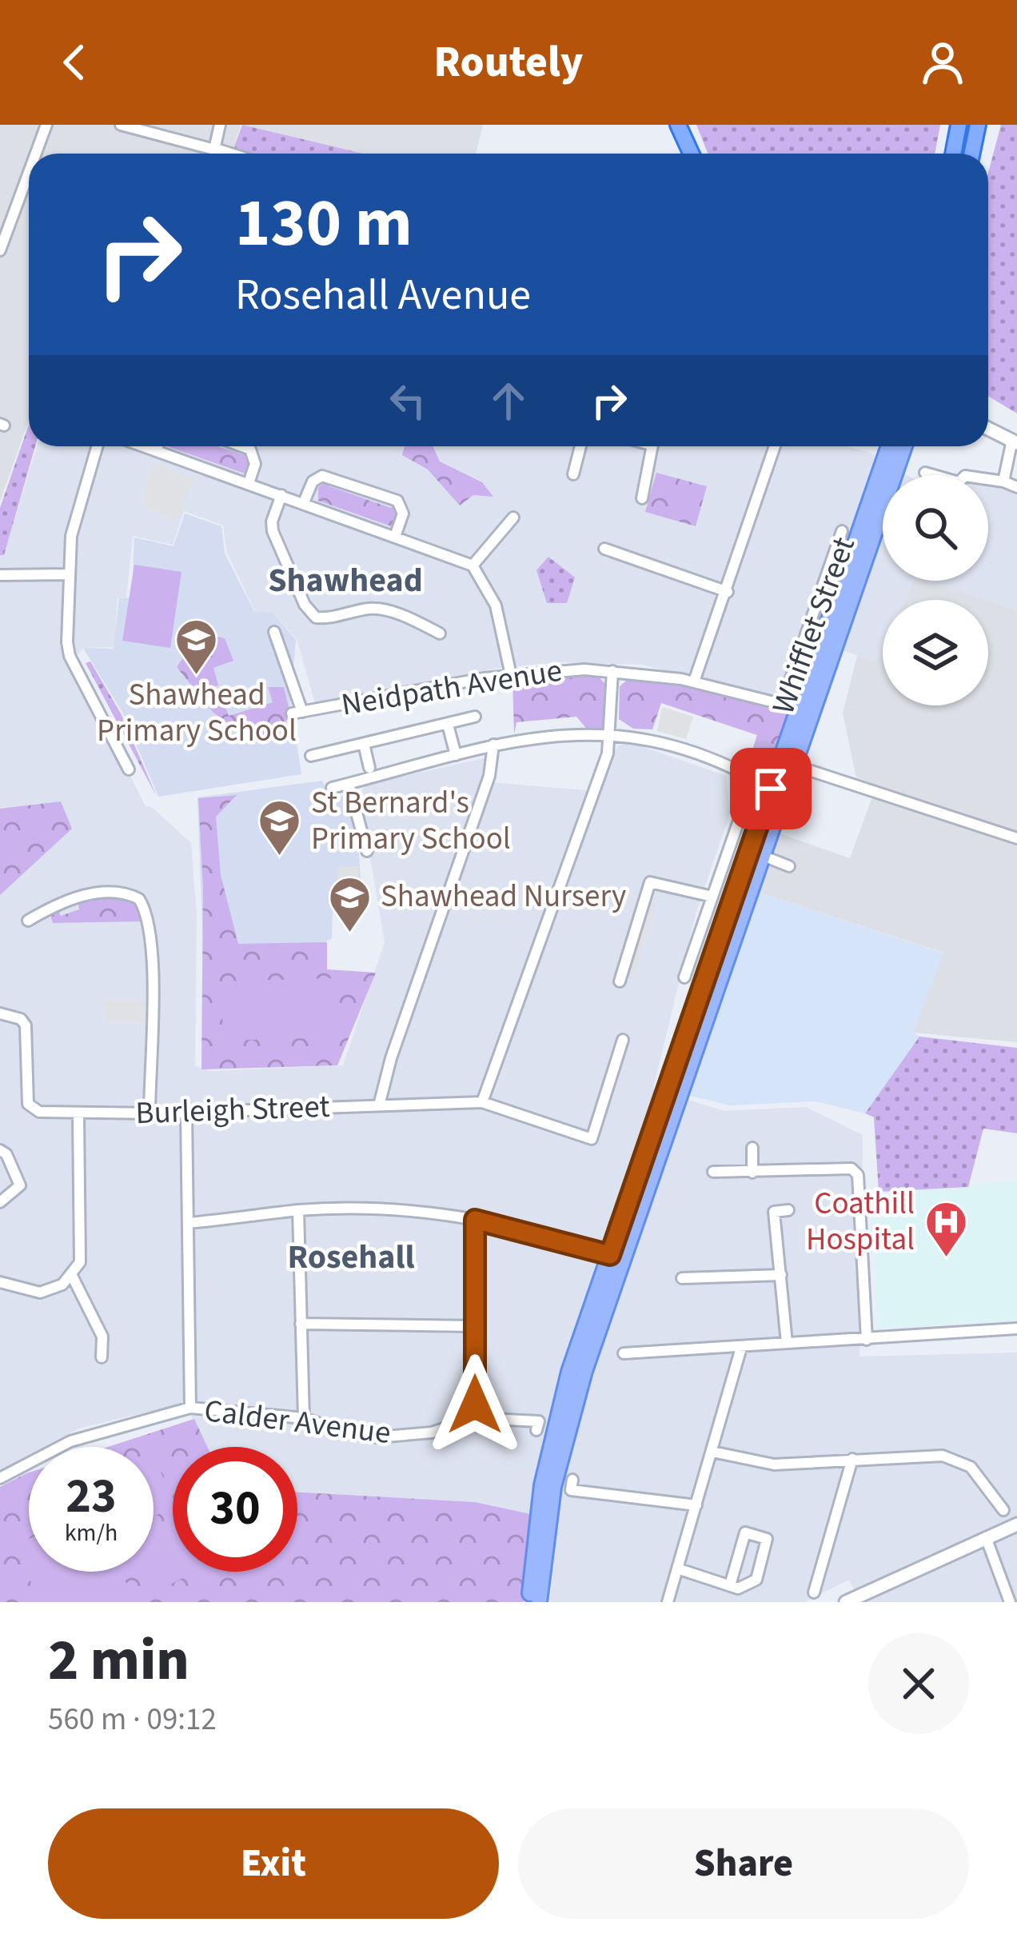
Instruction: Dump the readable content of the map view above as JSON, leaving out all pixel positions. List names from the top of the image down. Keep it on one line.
{"streets":{"main road":["Whifflet Street"],"street":["Neidpath Avenue","Burleigh Street","Calder Avenue"]},"districts":["Shawhead","Rosehall"],"places":{"school or university":["Shawhead Primary School","St Bernard's Primary School","Shawhead Nursery"],"hospital":["Coathill Hospital"]},"page":{"header":"Routely","turn":["130 m","Rosehall Avenue"],"speed":"23 km/h","limit":"30","heading":["2 min","560 m · 09:12"],"buttons":["Exit","Share"]}}
